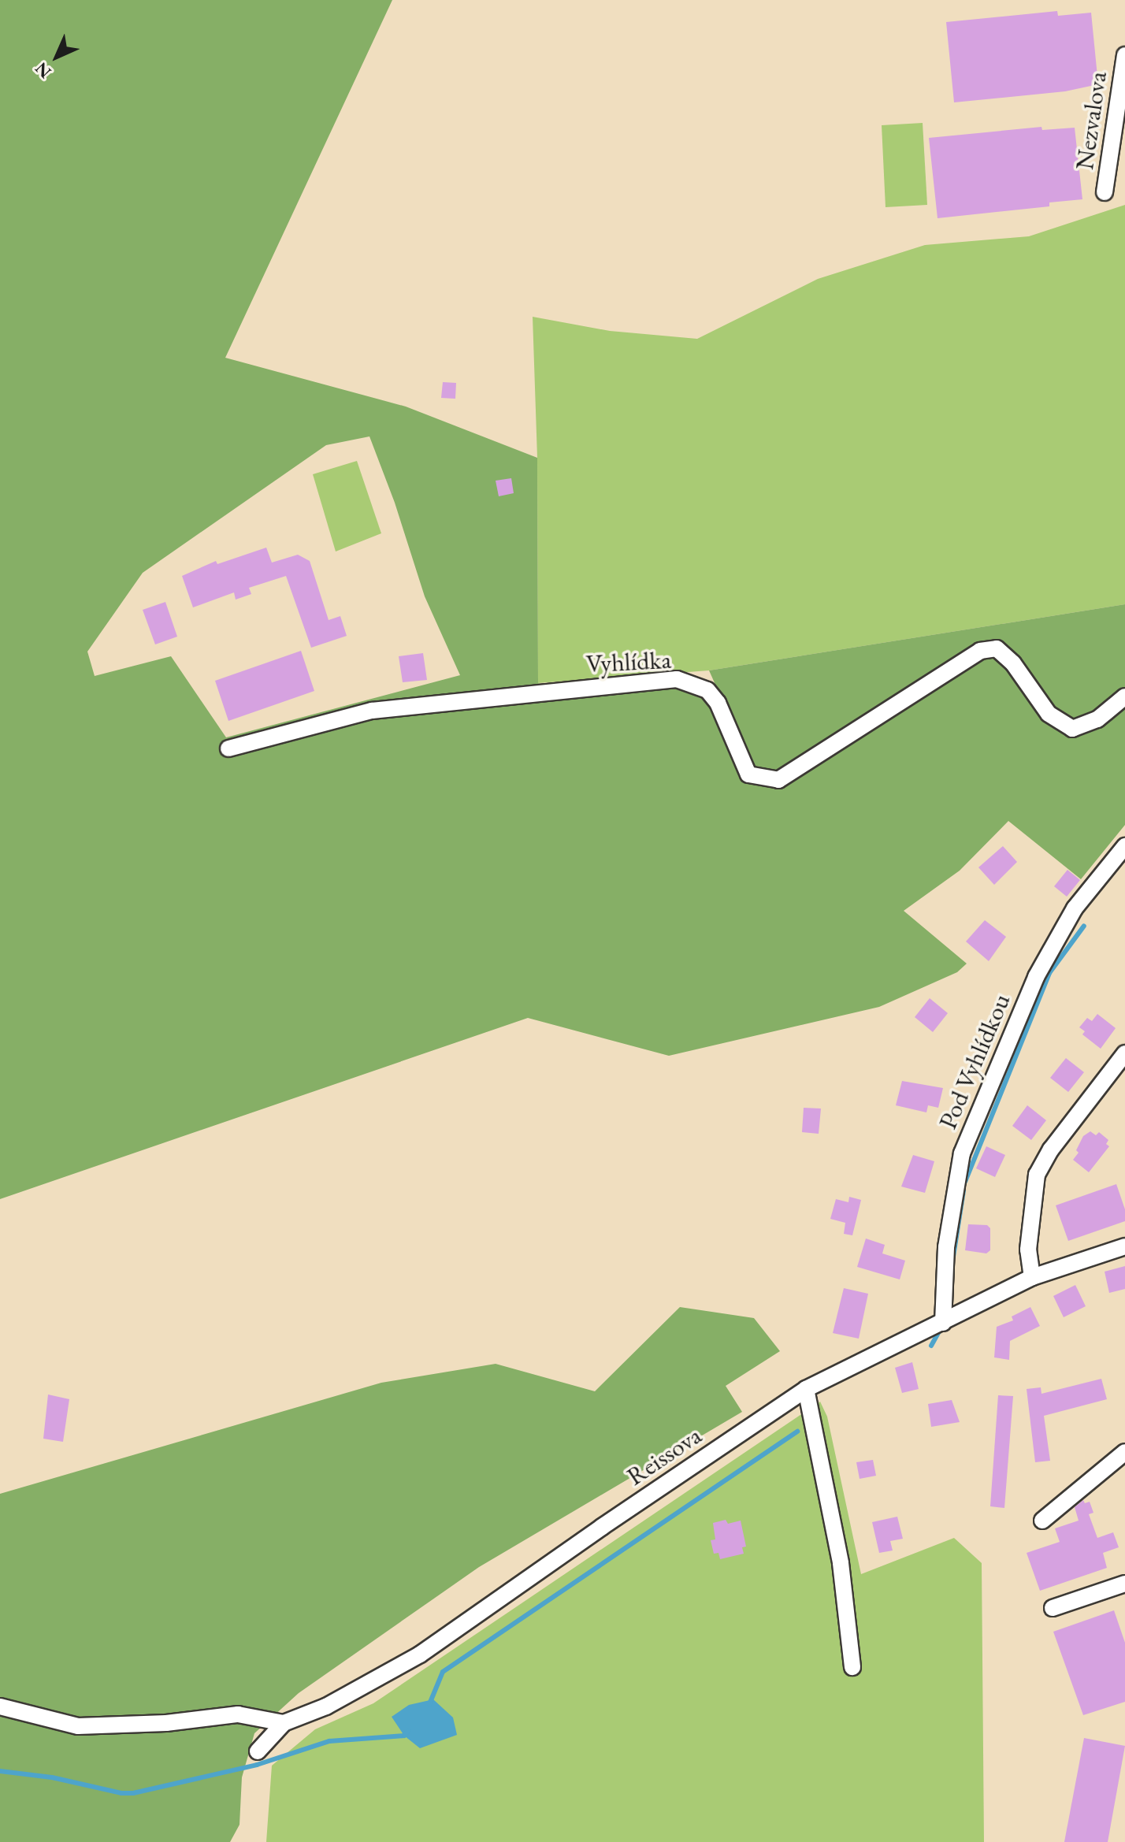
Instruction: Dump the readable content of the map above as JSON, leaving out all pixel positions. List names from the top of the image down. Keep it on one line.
{"streets":{"street":["Nezvalova","Vyhlídka","Pod Vyhlídkou","Reissova"]},"crossings":[["Pod Vyhlídkou","Reissova"]],"north":"bottom left"}
